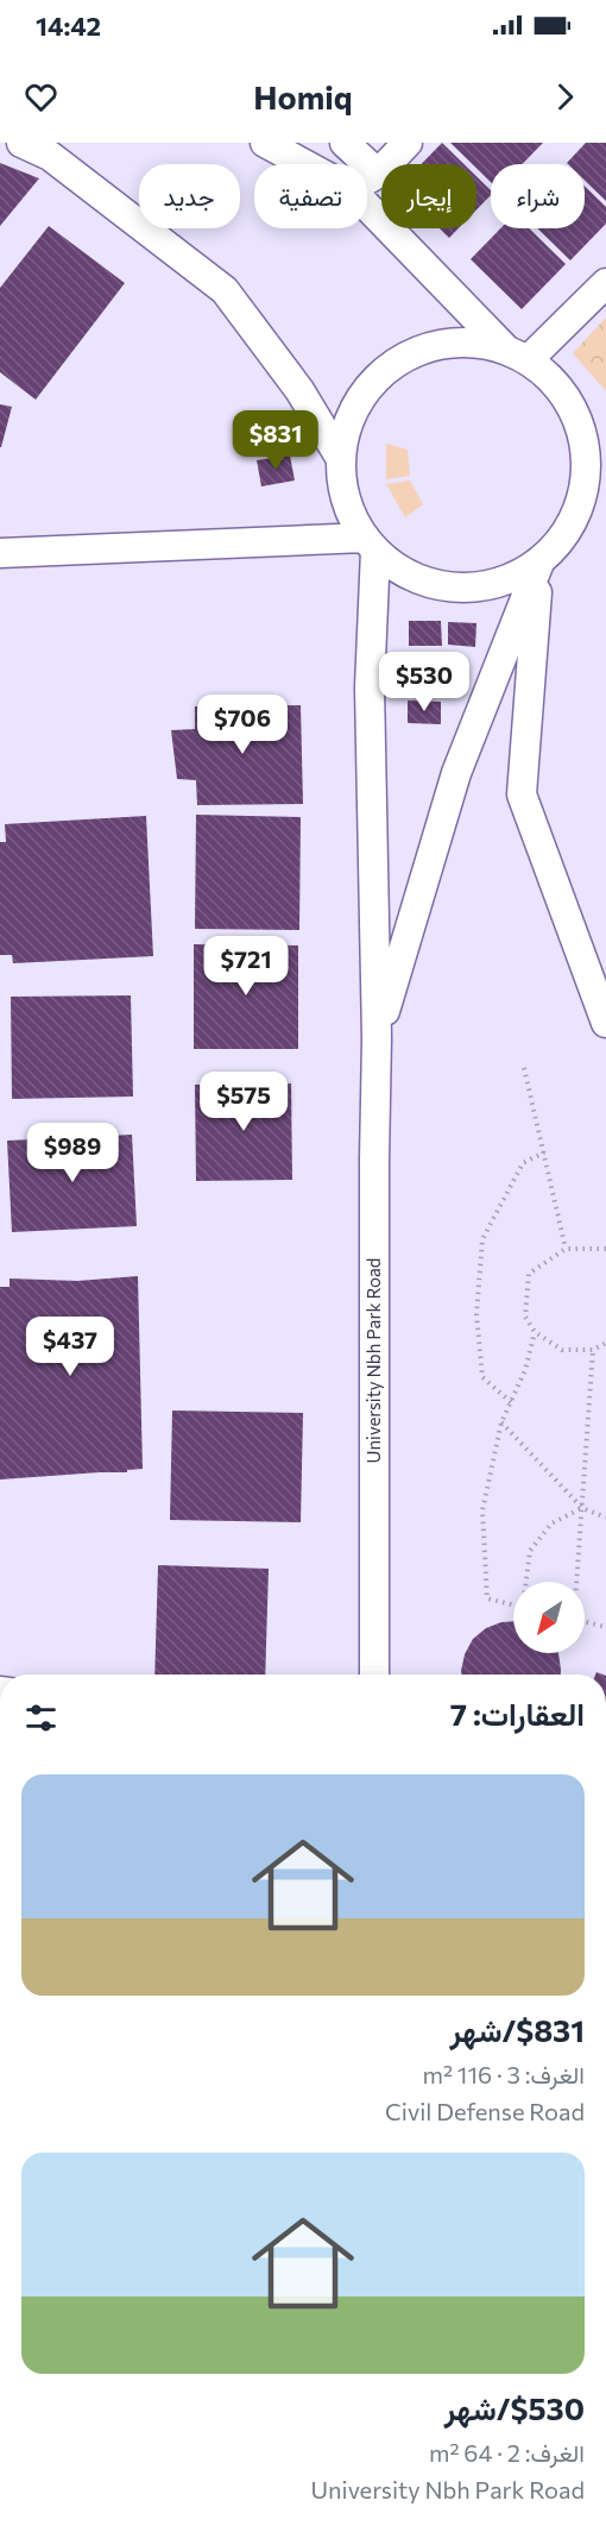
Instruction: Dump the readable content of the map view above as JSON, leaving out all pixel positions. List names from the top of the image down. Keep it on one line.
{"streets":{"street":["University Nbh Park Road"]},"north":"bottom left","page":{"status":"14:42","header":"Homiq","chip":["شراء","إيجار","تصفية","جديد"],"price":["$831","$530","$706","$721","$575","$989","$437"],"heading":"العقارات: 7","list":[{"name":"$831/شهر","note":"الغرف: 3 · 116 m² · Civil Defense Road"},{"name":"$530/شهر","note":"الغرف: 2 · 64 m² · University Nbh Park Road"}]}}
